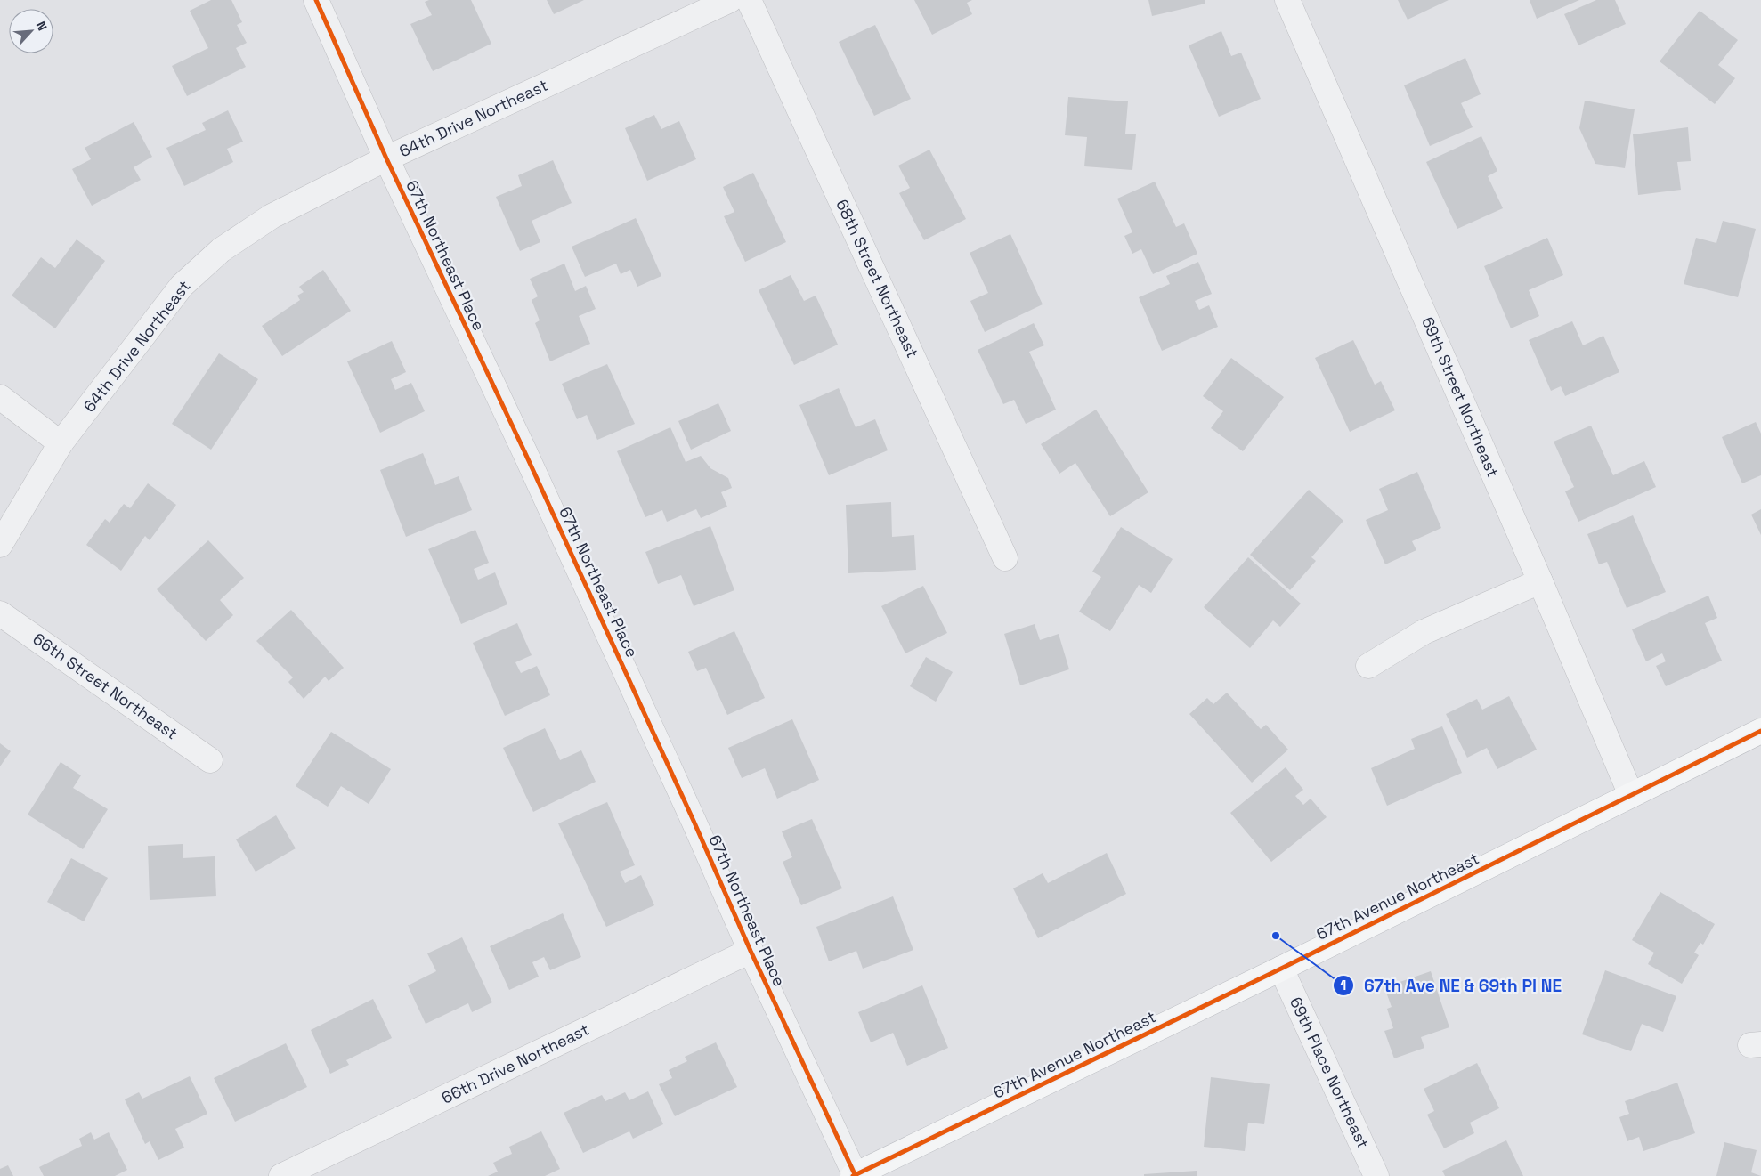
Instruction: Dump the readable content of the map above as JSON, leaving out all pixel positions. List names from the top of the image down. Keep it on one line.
{"streets":{"main road":["67th Avenue Northeast"],"street":["64th Drive Northeast","67th Northeast Place","68th Street Northeast","69th Street Northeast","66th Street Northeast","66th Drive Northeast","69th Place Northeast"]},"crossings":[["64th Drive Northeast","67th Northeast Place"],["67th Northeast Place","67th Avenue Northeast"],["67th Northeast Place","66th Drive Northeast"],["69th Street Northeast","67th Avenue Northeast"],["67th Avenue Northeast","69th Place Northeast"]],"places":["67th Ave NE & 69th Pl NE"],"north":"top right"}
